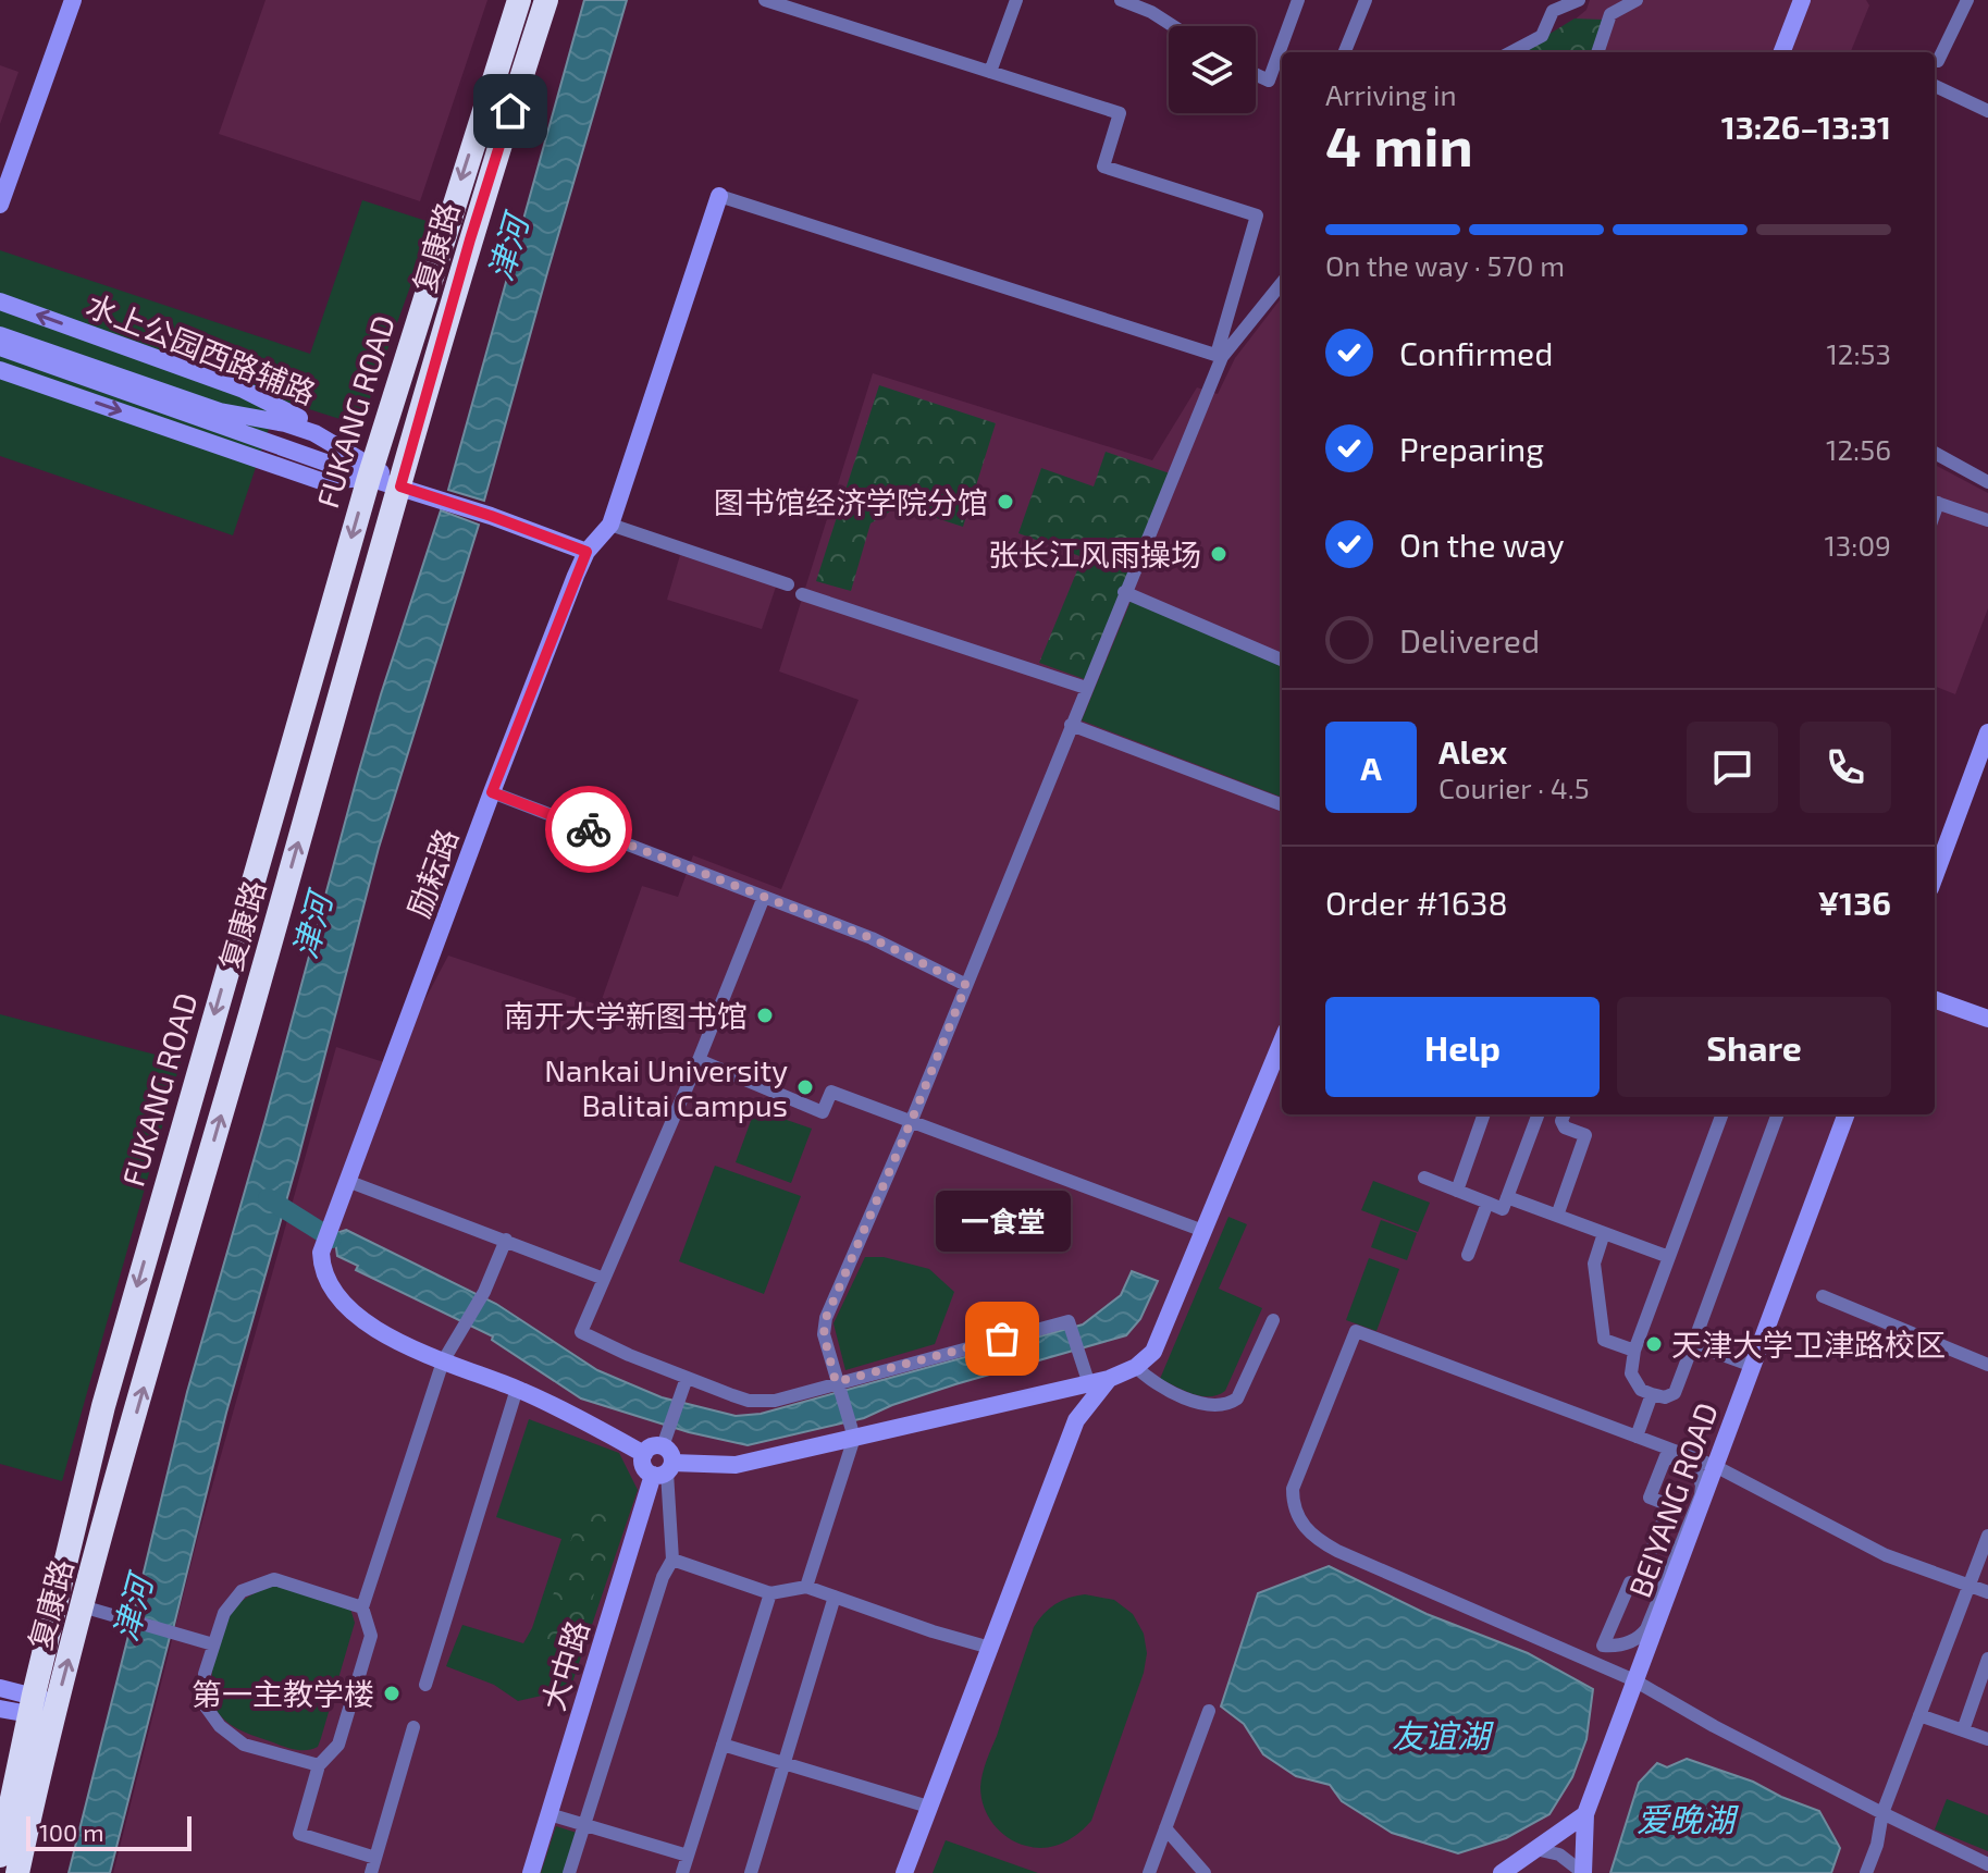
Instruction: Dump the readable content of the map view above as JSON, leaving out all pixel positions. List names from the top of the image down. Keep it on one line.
{"streets":{"highway":["复康路","FUKANG ROAD"],"street":["水上公园西路辅路","励耘路","BEIYANG ROAD","大中路"]},"crossings":[["复康路","FUKANG ROAD"],["水上公园西路辅路","FUKANG ROAD"]],"one_way":["复康路","FUKANG ROAD"],"water":["津河","友谊湖","爱晚湖"],"places":["图书馆经济学院分馆","张长江风雨操场","南开大学新图书馆","Nankai University Balitai Campus","一食堂","天津大学卫津路校区","第一主教学楼"],"scale_bar":"100 m","page":{"heading":["4 min","Arriving in","13:26–13:31"],"panel":["Alex","Courier · 4.5","Order #1638","¥136"],"bar":"On the way · 570 m","list":[["Confirmed","12:53"],["Preparing","12:56"],["On the way","13:09"],"Delivered"],"round":"A","buttons":["Help","Share"],"bubble":"一食堂","scale":"100 m"}}
